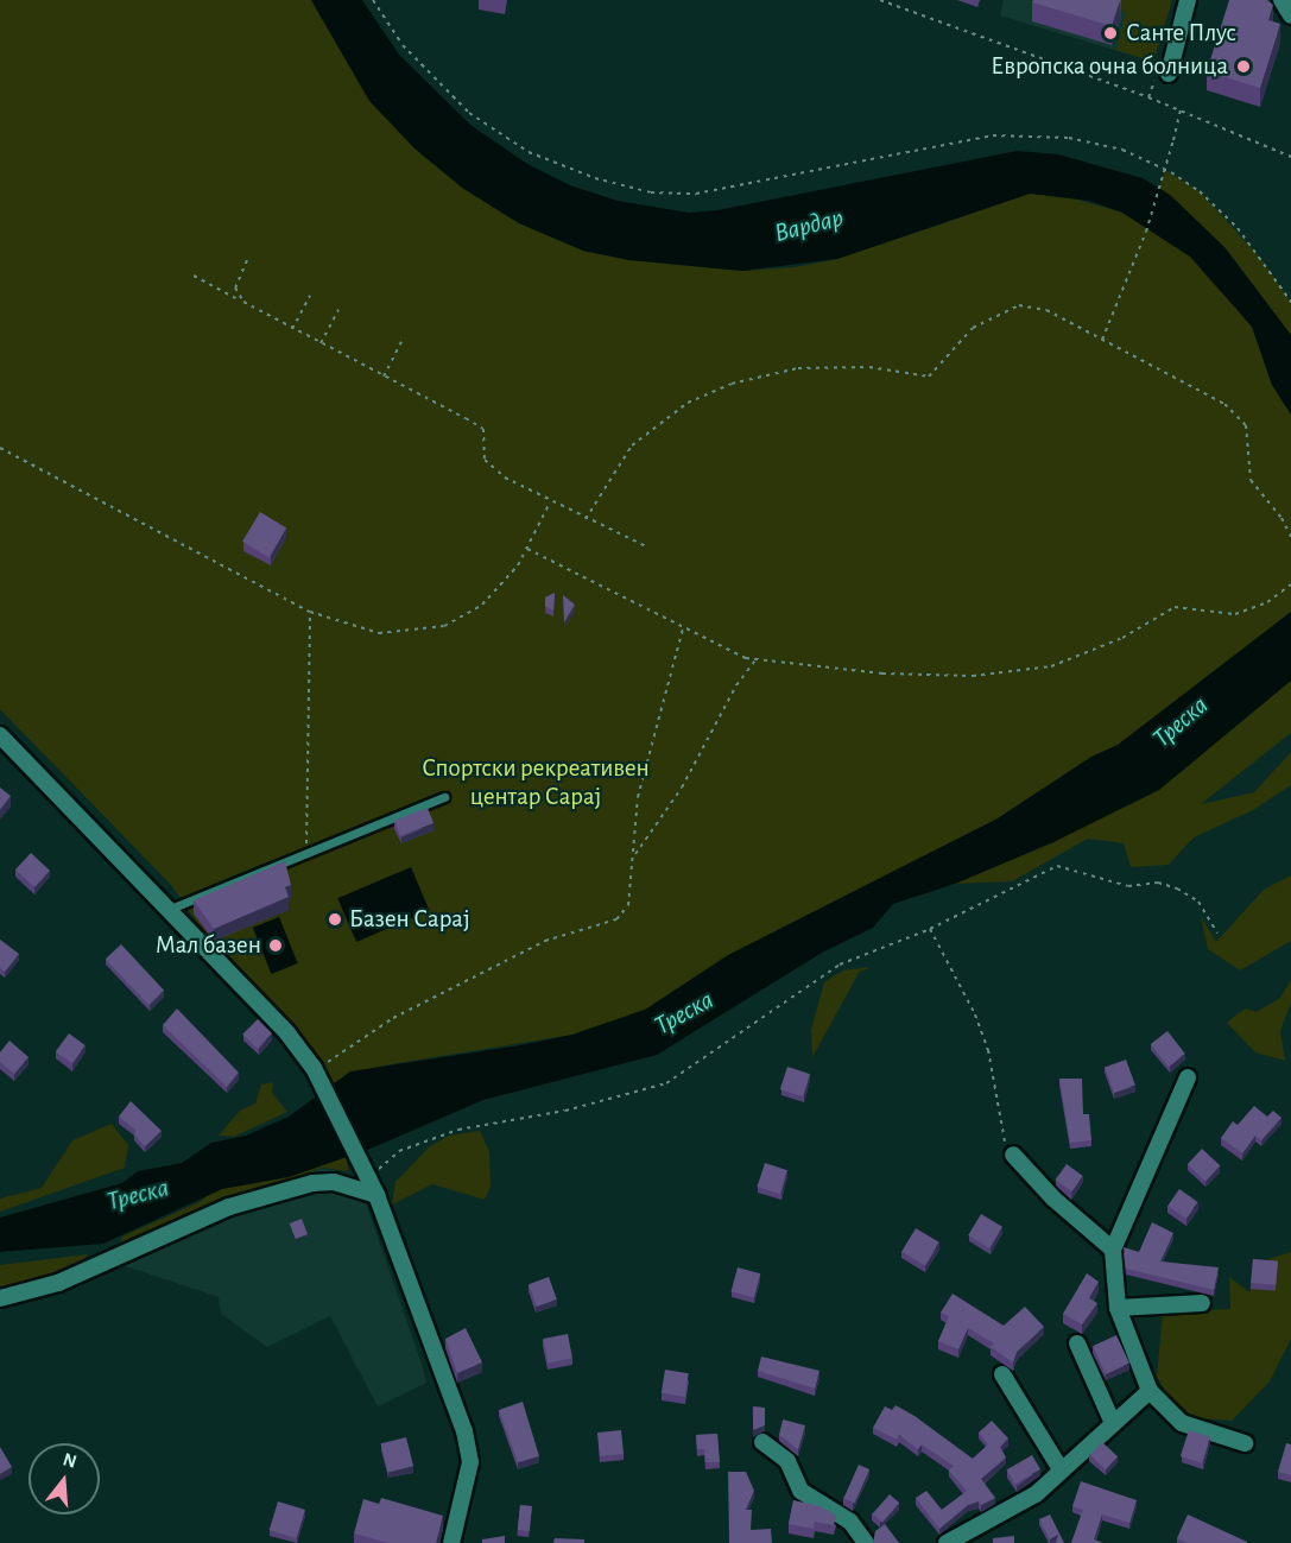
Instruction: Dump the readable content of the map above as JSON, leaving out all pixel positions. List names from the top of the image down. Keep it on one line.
{"water":["Вардар","Треска"],"parks":["Спортски рекреативен центар Сарај"],"places":["Санте Плус","Европска очна болница","Базен Сарај","Мал базен"],"north":"top"}
